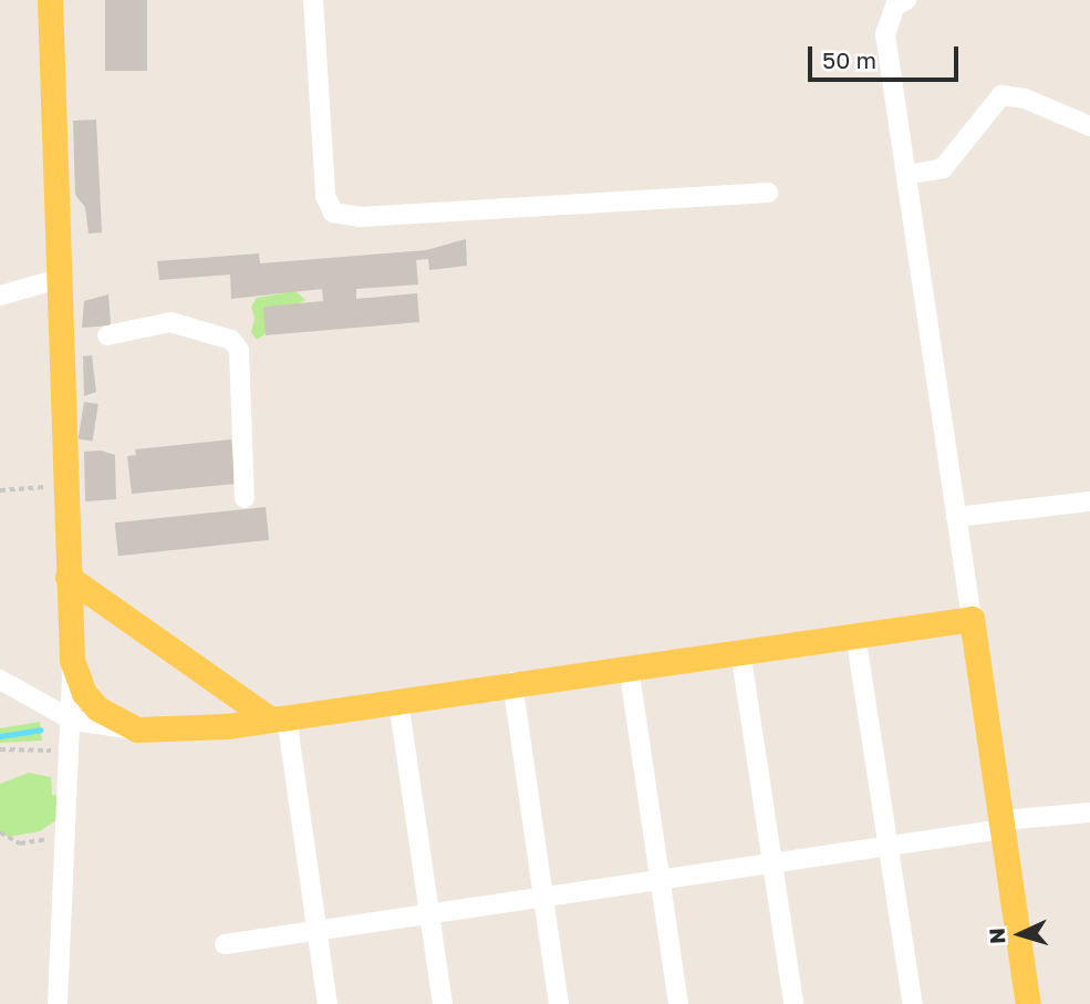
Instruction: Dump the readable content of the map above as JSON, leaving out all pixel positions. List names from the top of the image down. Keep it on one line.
{"scale_bar":"50 m","north":"left"}
